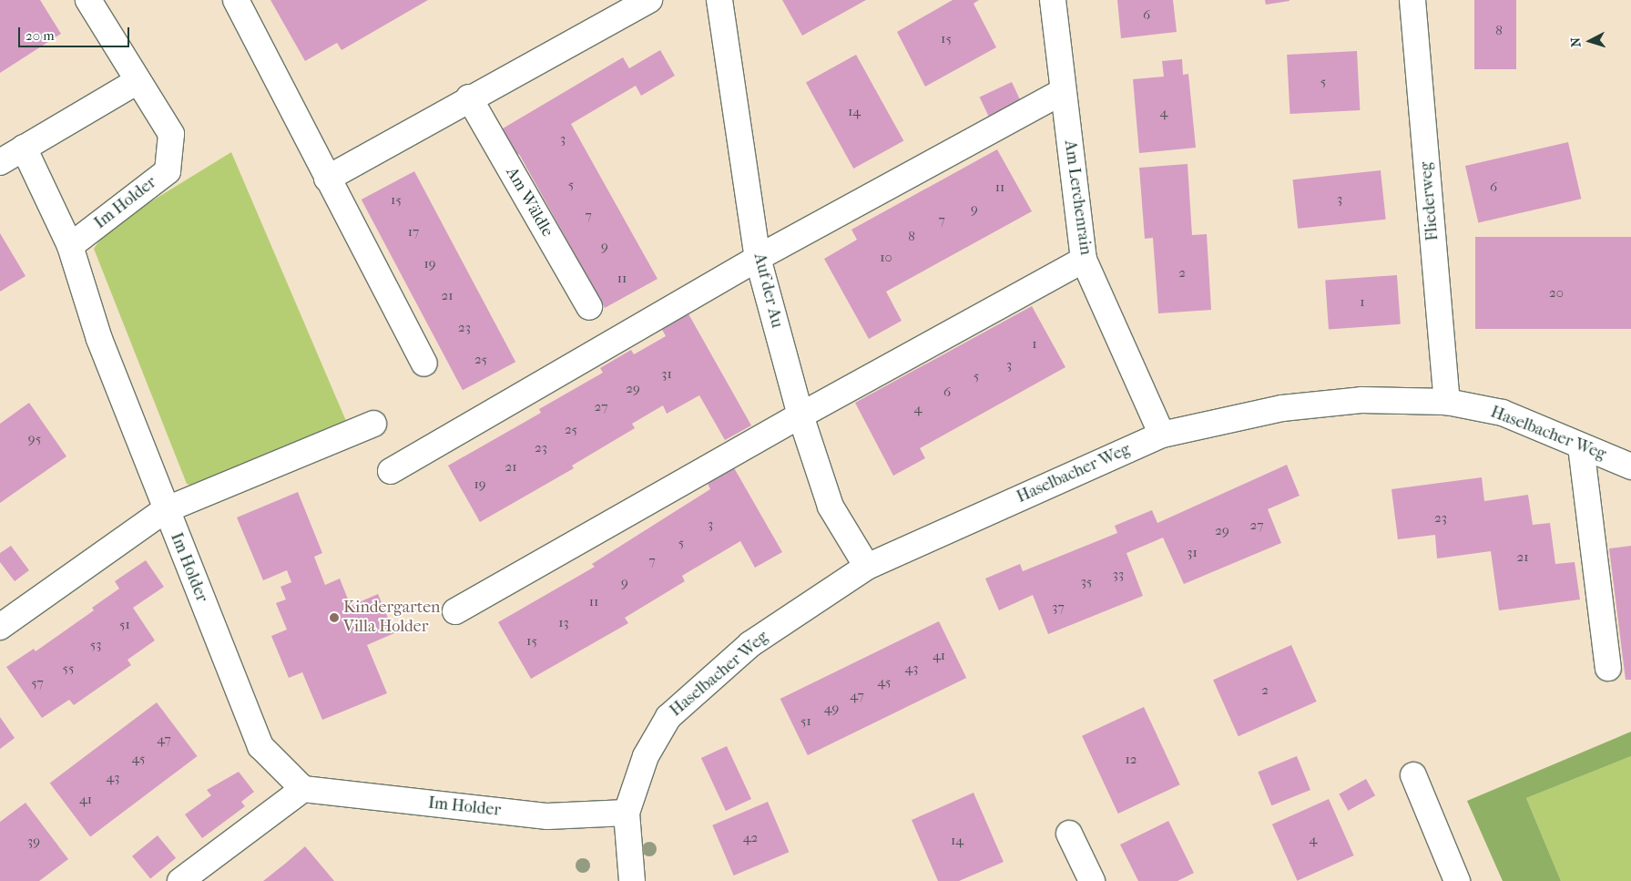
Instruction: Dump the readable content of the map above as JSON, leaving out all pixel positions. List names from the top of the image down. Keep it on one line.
{"streets":{"street":["Am Lerchenrain","Fliederweg","Am Wäldle","Im Holder","Auf der Au","Haselbacher Weg"]},"crossings":[["Am Lerchenrain","Haselbacher Weg"],["Fliederweg","Haselbacher Weg"],["Im Holder","Haselbacher Weg"],["Auf der Au","Haselbacher Weg"]],"places":["Kindergarten Villa Holder"],"house_numbers":["6","8","15","5","14","4","3","5","11","6","3","15","9","7","7","17","8","9","10","19","2","11","20","21","1","23","1","25","3","31","5","29","6","27","4","25","95","23","21","19","23","3","27","29","5","31","21","7","33","35","9","11","37","13","51","15","53","41","55","43","45","57","2","47","49","51","47","45","12","43","41","42","4","14","39"],"scale_bar":"20 m","north":"left"}
